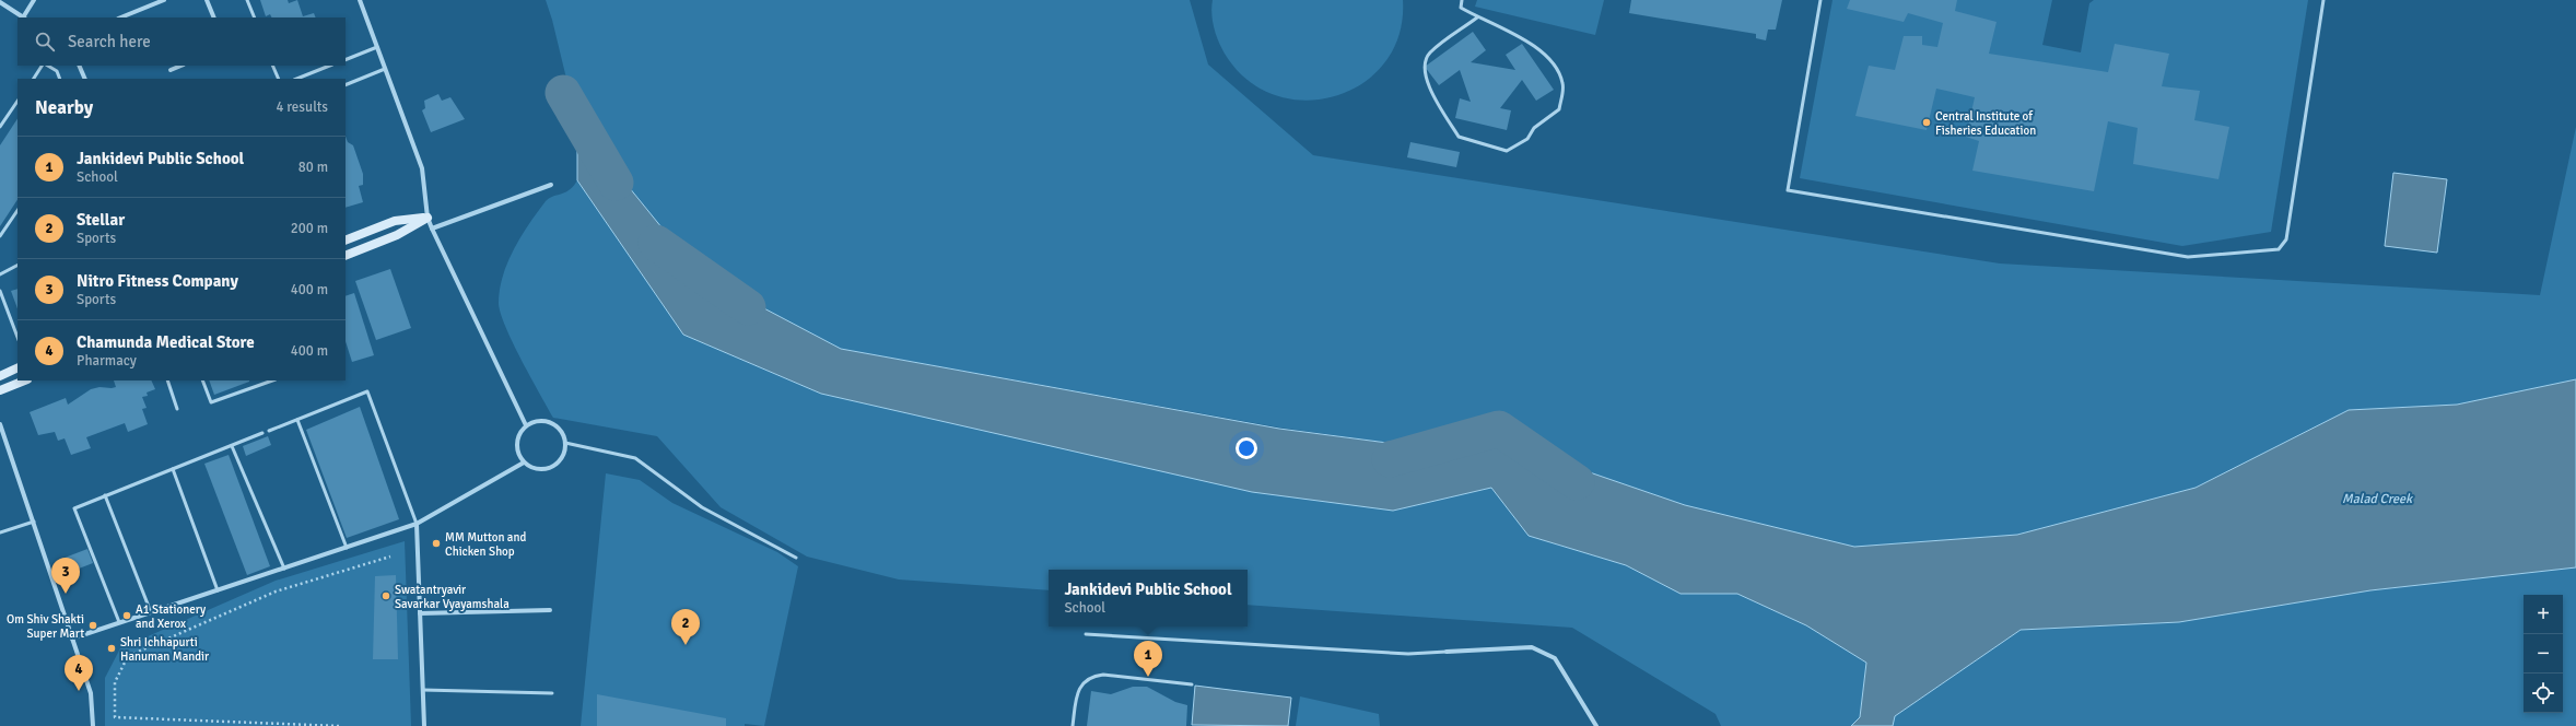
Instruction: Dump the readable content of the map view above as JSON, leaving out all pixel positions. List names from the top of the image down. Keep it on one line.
{"water":["Malad Creek"],"places":["Central Institute of Fisheries Education","MM Mutton and Chicken Shop","Swatantryavir Savarkar Vyayamshala","A1 Stationery and Xerox","Om Shiv Shakti Super Mart","Shri Ichhapurti Hanuman Mandir"],"page":{"search":"Search here","heading":["Nearby","4 results"],"list":[{"mark":"1","name":"Jankidevi Public School","note":"School","value":"80 m"},{"mark":"2","name":"Stellar","note":"Sports","value":"200 m"},{"mark":"3","name":"Nitro Fitness Company","note":"Sports","value":"400 m"},{"mark":"4","name":"Chamunda Medical Store","note":"Pharmacy","value":"400 m"}],"pins":["3","2","1","4"],"popup":["Jankidevi Public School","School"],"map_buttons":["+","−"]}}
